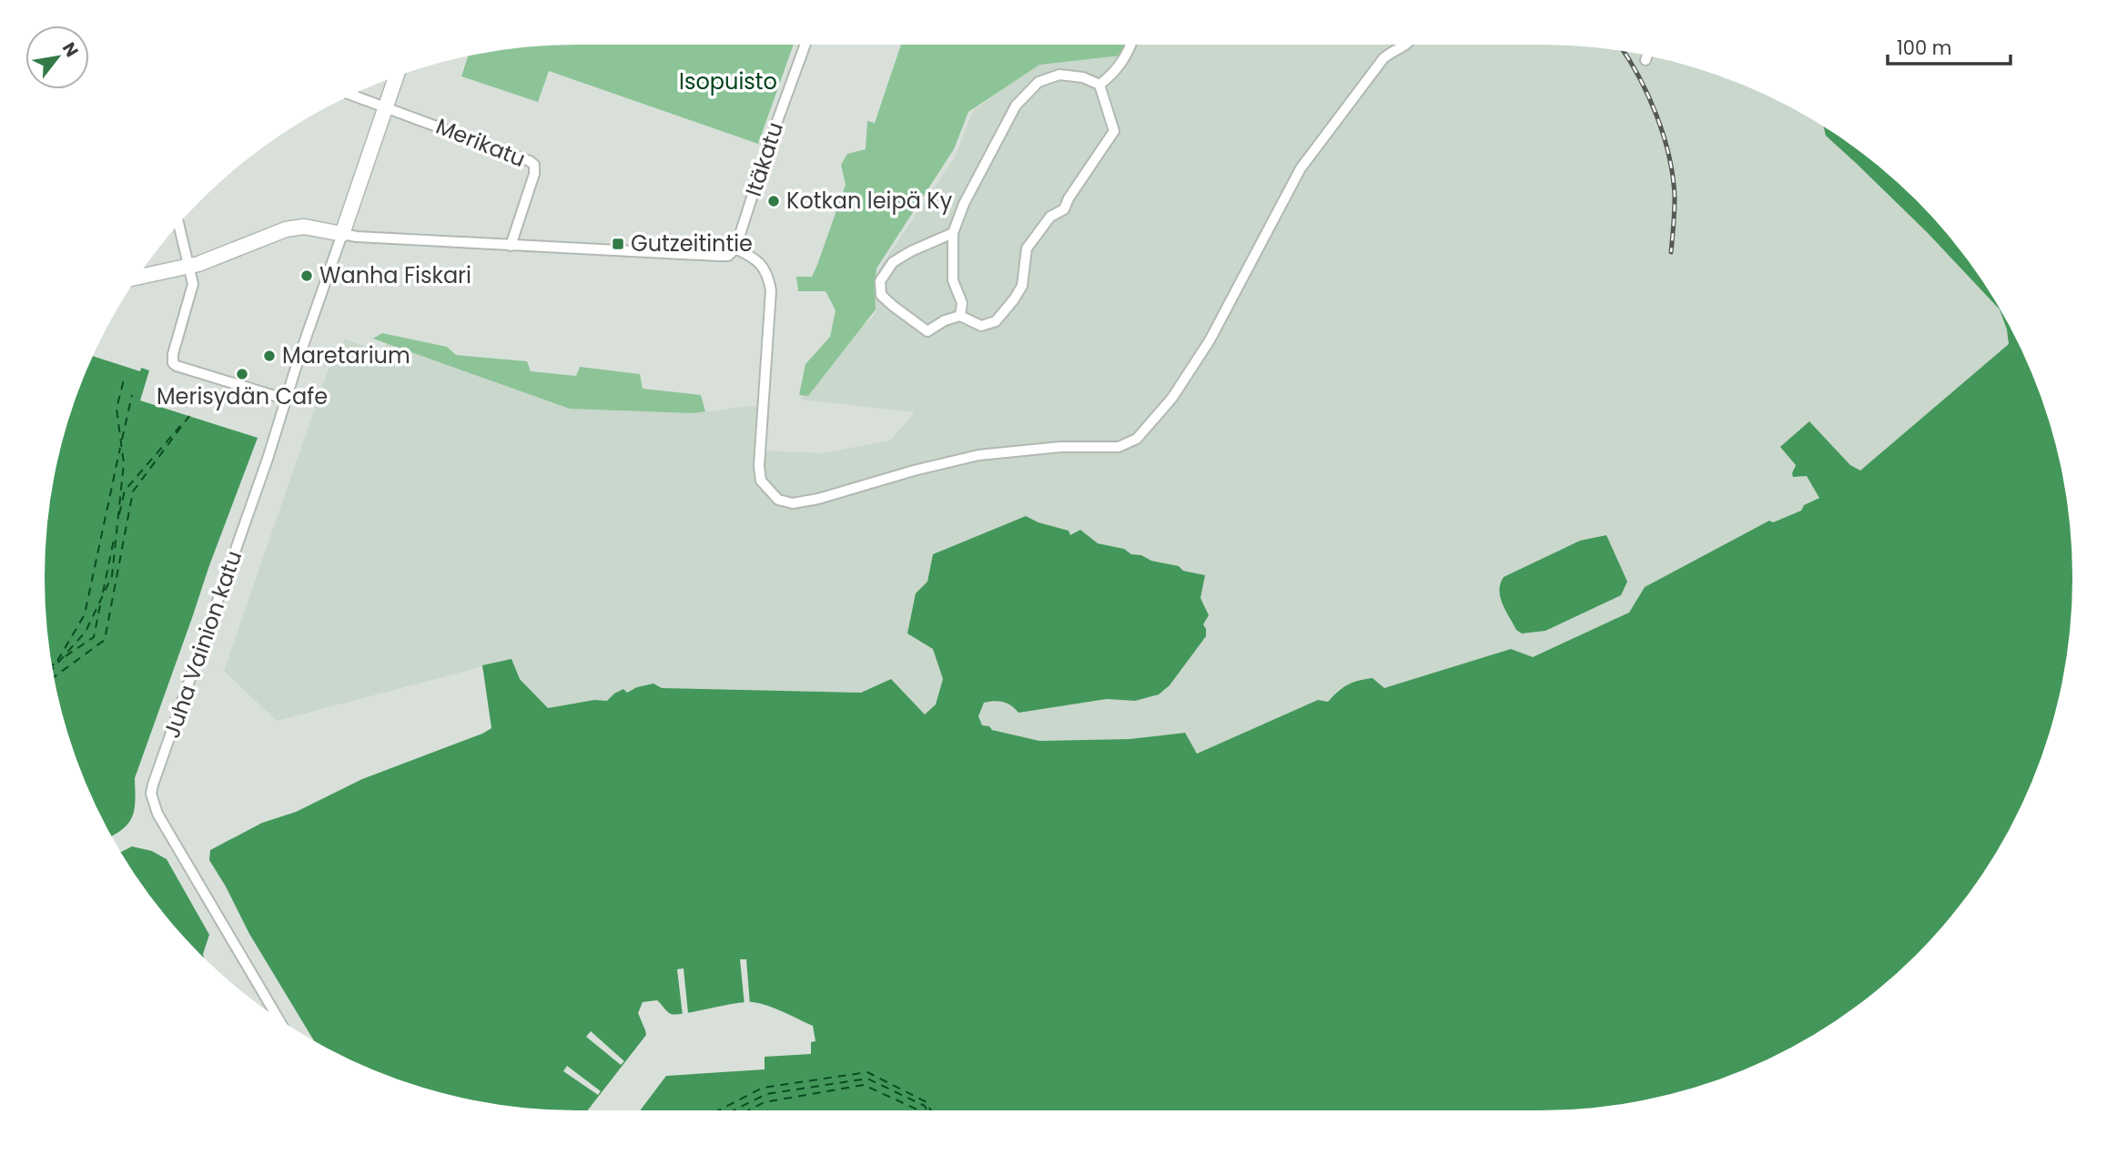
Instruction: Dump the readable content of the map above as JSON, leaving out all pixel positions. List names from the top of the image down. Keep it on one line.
{"streets":{"street":["Merikatu","Itäkatu","Juha Vainion katu"]},"parks":["Isopuisto"],"places":{"other":["Kotkan leipä Ky","Wanha Fiskari","Maretarium","Merisydän Cafe"],"transit":["Gutzeitintie"]},"scale_bar":"100 m","north":"top right"}
